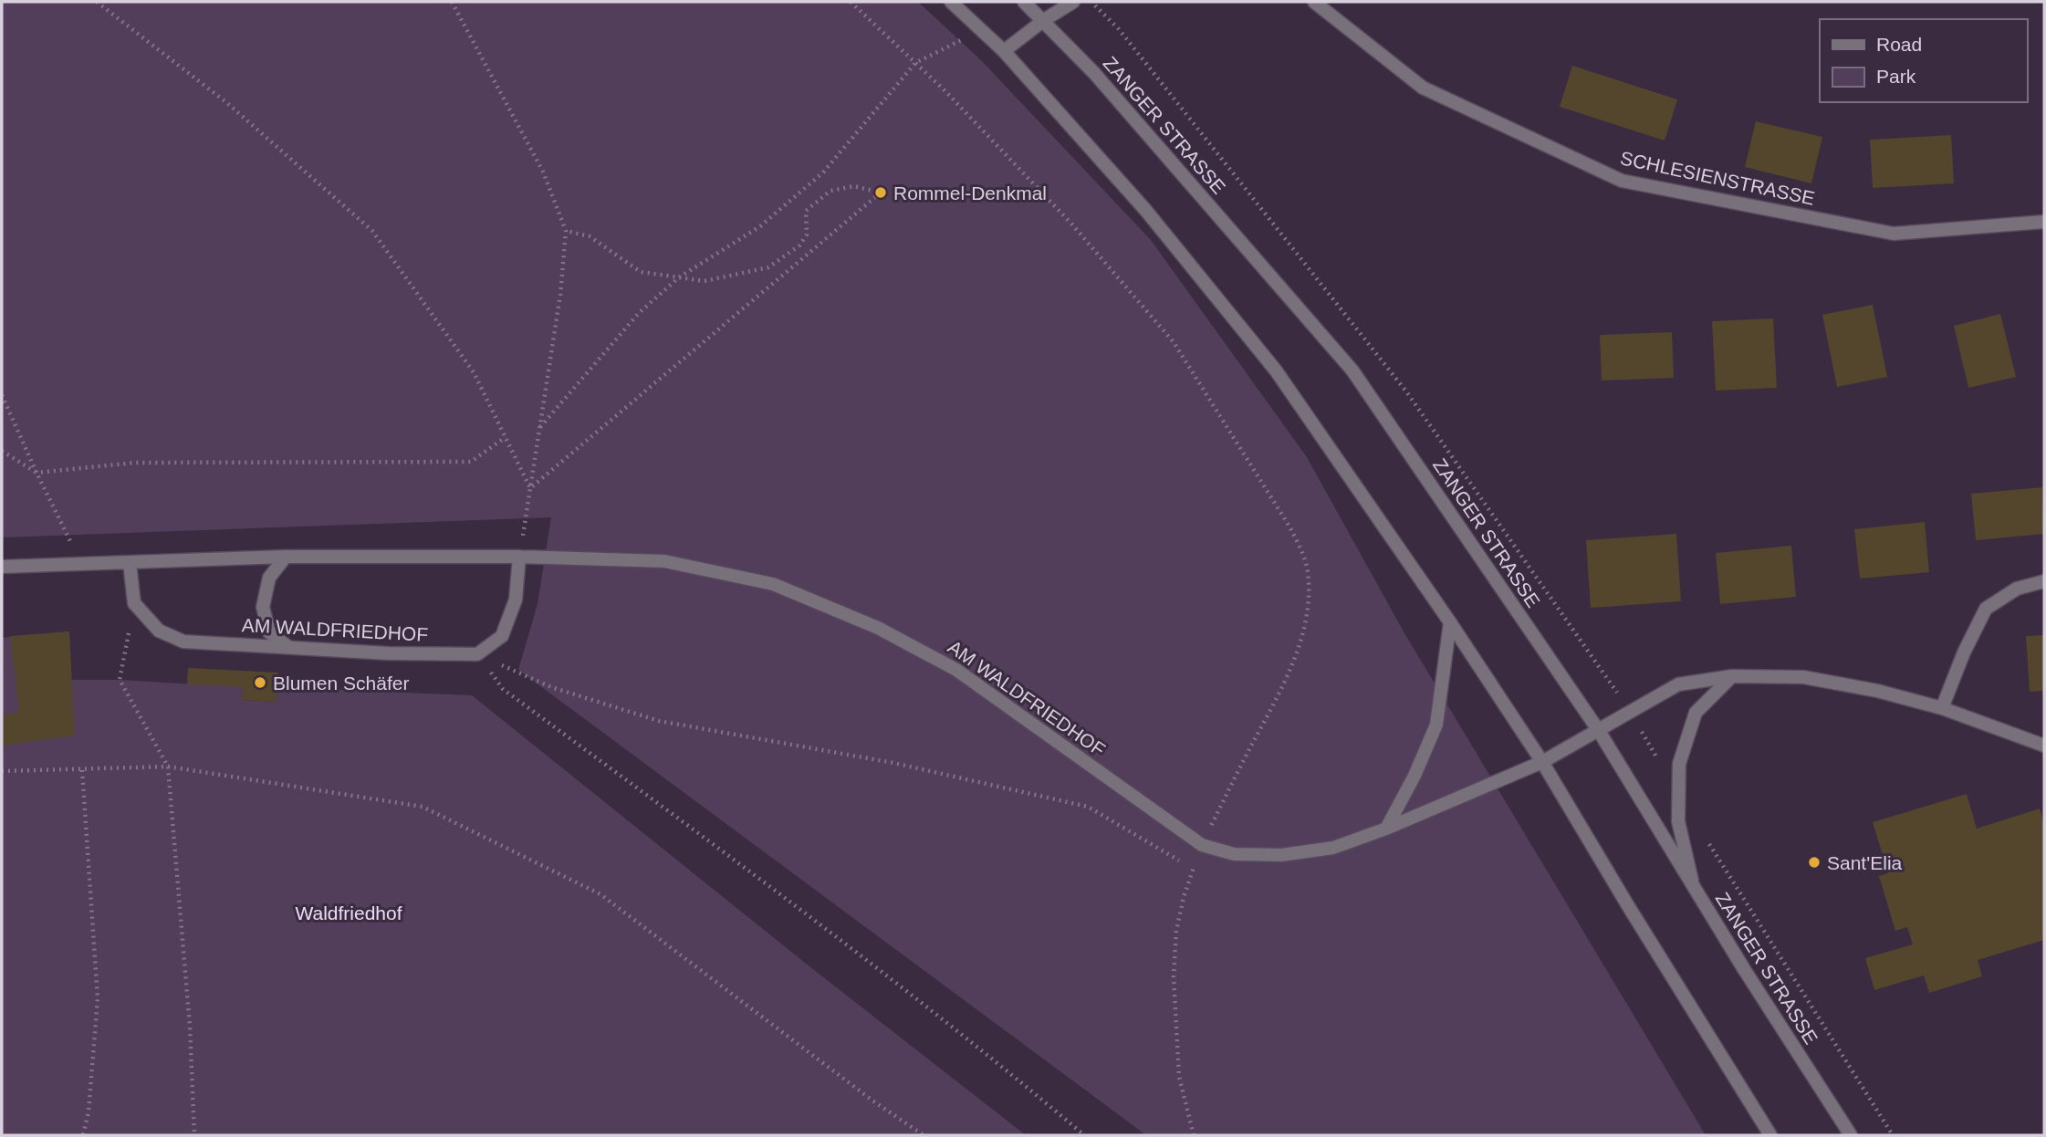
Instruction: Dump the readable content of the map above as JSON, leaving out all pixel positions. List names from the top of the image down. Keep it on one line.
{"streets":{"street":["ZANGER STRASSE","SCHLESIENSTRASSE","AM WALDFRIEDHOF"]},"crossings":[["ZANGER STRASSE","AM WALDFRIEDHOF"]],"parks":["Waldfriedhof"],"places":["Rommel-Denkmal","Blumen Schäfer","Sant'Elia"],"legend":["Road","Park"]}
